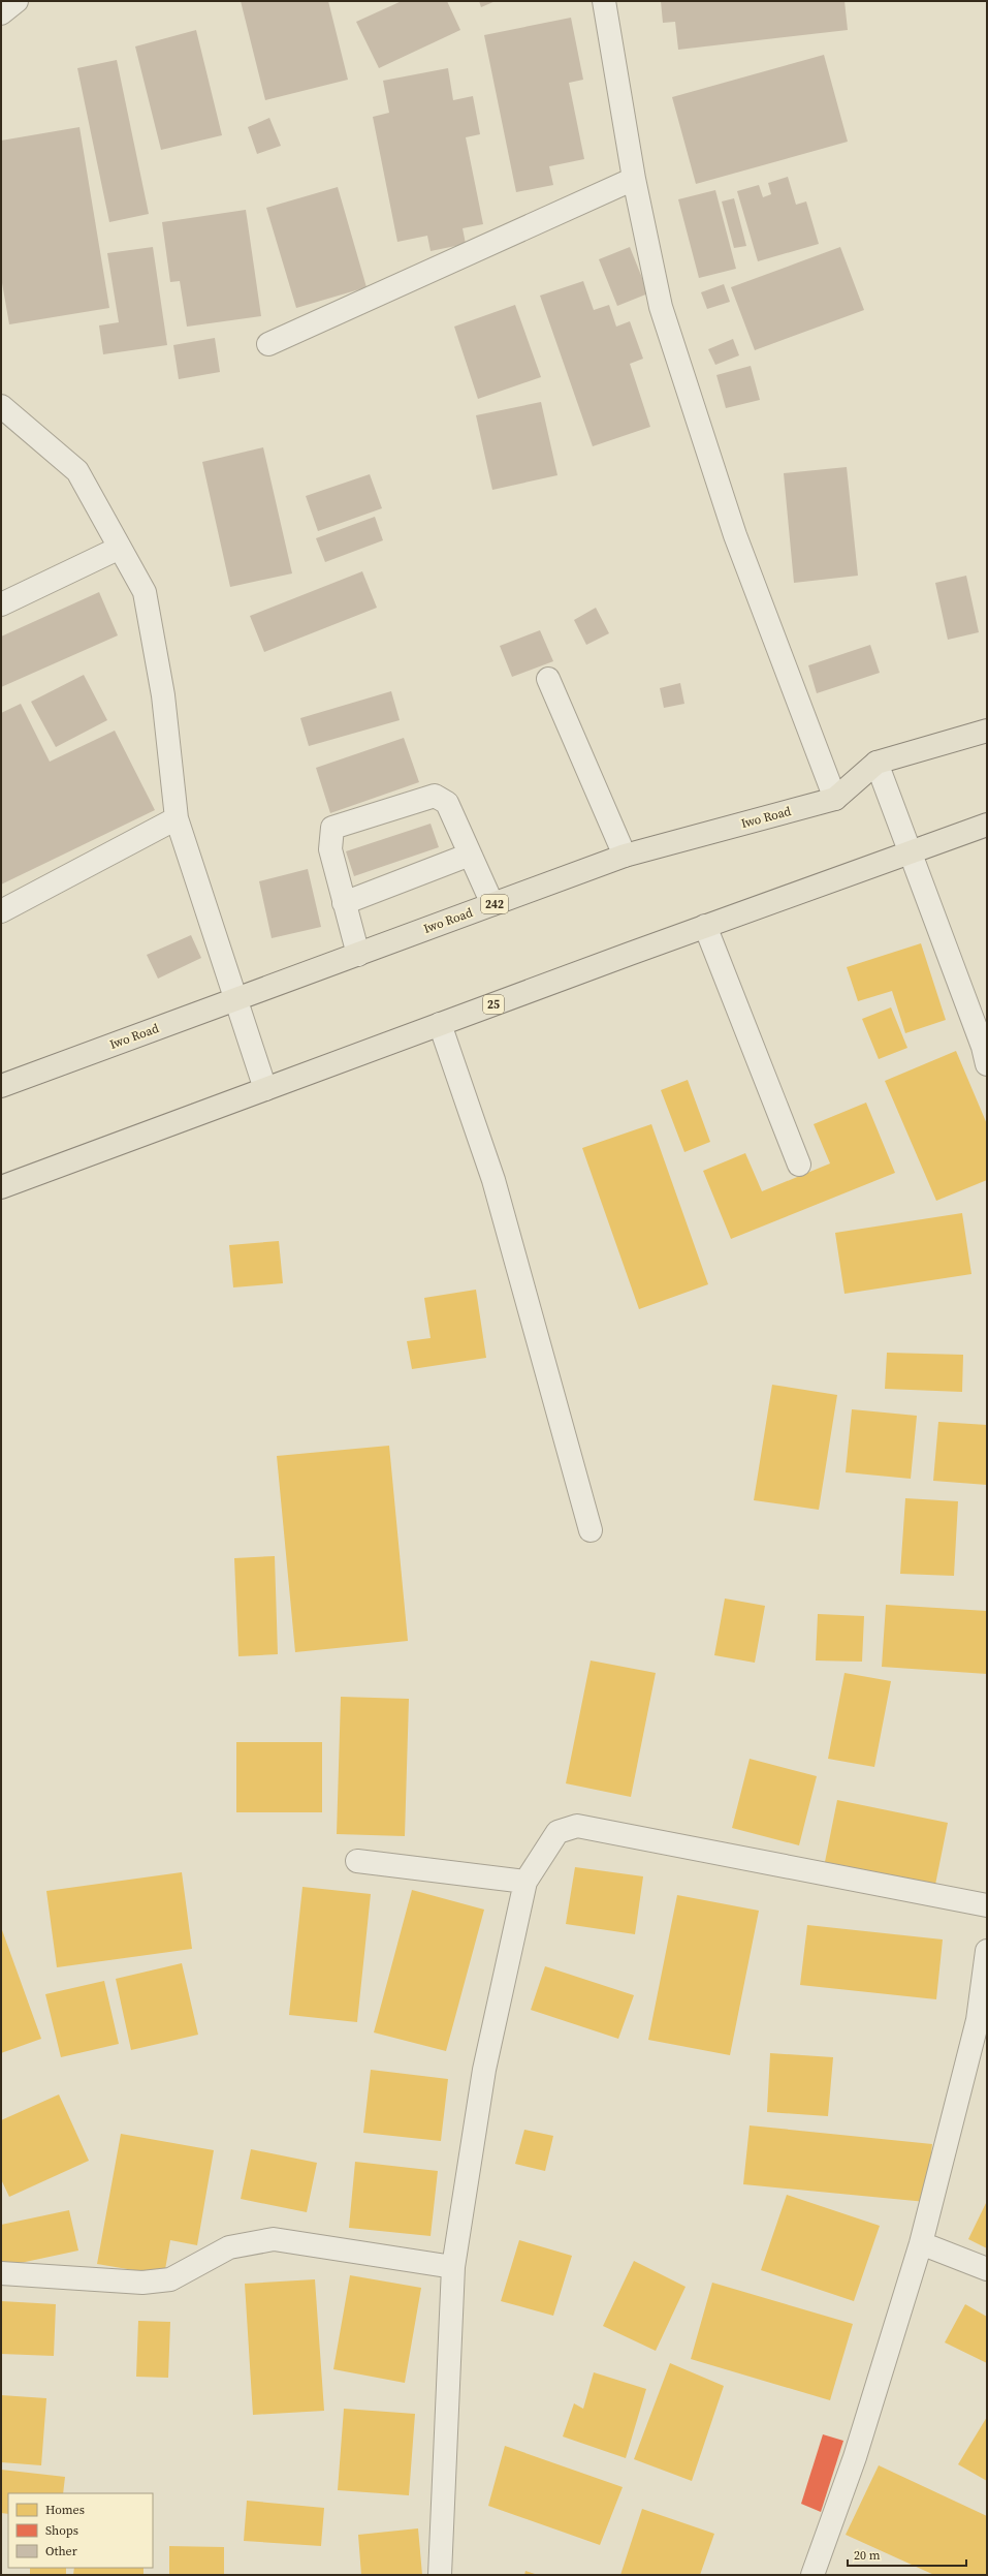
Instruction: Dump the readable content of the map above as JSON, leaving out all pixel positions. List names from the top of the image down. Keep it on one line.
{"streets":{"main road":["Iwo Road","242","25"]},"legend":["Homes","Shops","Other"],"scale_bar":"20 m"}
